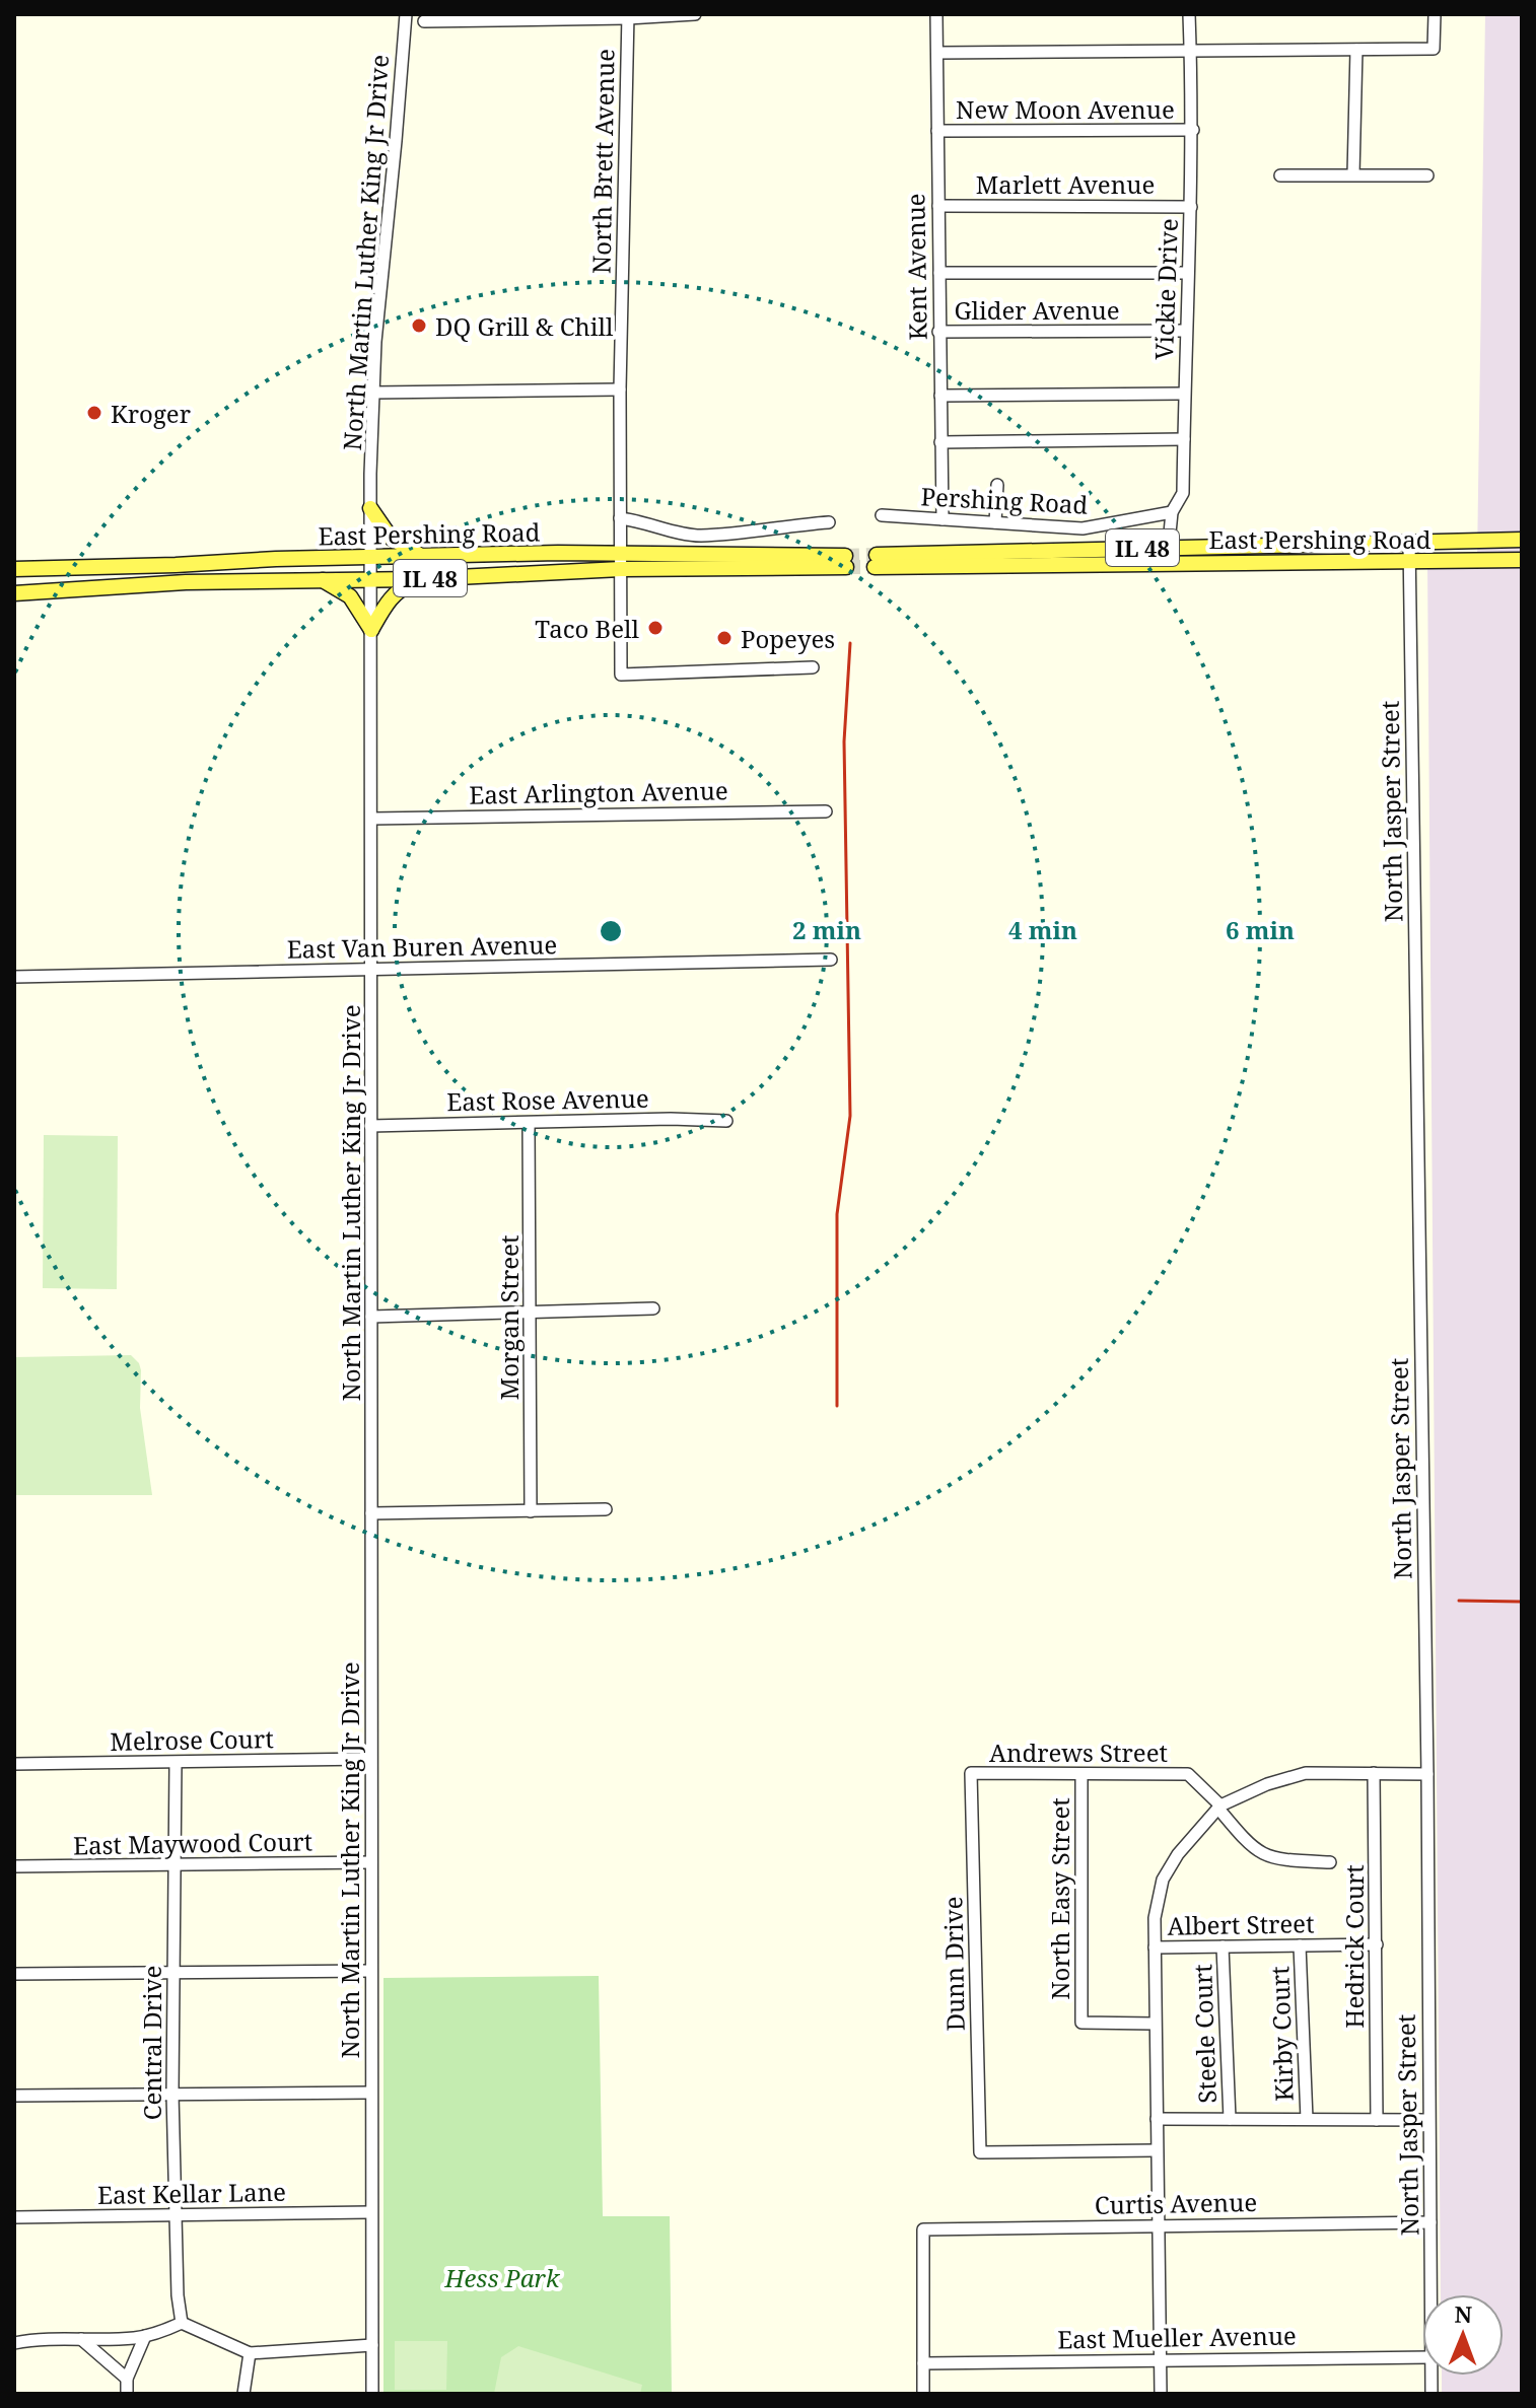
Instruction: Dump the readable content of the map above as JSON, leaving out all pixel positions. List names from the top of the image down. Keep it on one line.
{"streets":{"main road":["East Pershing Road","IL 48"],"street":["New Moon Avenue","North Brett Avenue","Marlett Avenue","North Martin Luther King Jr Drive","Kent Avenue","Vickie Drive","Glider Avenue","Pershing Road","East Arlington Avenue","North Jasper Street","East Van Buren Avenue","East Rose Avenue","Morgan Street","Melrose Court","Andrews Street","East Maywood Court","North Easy Street","Albert Street","Hedrick Court","Dunn Drive","Steele Court","Kirby Court","Central Drive","East Kellar Lane","Curtis Avenue","East Mueller Avenue"]},"crossings":[["New Moon Avenue","Kent Avenue"],["New Moon Avenue","Vickie Drive"],["North Brett Avenue","East Pershing Road"],["North Brett Avenue","IL 48"],["Marlett Avenue","Kent Avenue"],["Marlett Avenue","Vickie Drive"],["North Martin Luther King Jr Drive","East Pershing Road"],["North Martin Luther King Jr Drive","IL 48"],["North Martin Luther King Jr Drive","East Arlington Avenue"],["North Martin Luther King Jr Drive","East Van Buren Avenue"],["North Martin Luther King Jr Drive","East Rose Avenue"],["North Martin Luther King Jr Drive","Melrose Court"],["North Martin Luther King Jr Drive","East Maywood Court"],["North Martin Luther King Jr Drive","East Kellar Lane"],["Kent Avenue","Glider Avenue"],["Kent Avenue","Pershing Road"],["Vickie Drive","Glider Avenue"],["Vickie Drive","Pershing Road"],["Vickie Drive","East Pershing Road"],["East Pershing Road","IL 48"],["East Pershing Road","North Jasper Street"],["North Jasper Street","Curtis Avenue"],["East Rose Avenue","Morgan Street"],["Melrose Court","Central Drive"],["Andrews Street","North Easy Street"],["Andrews Street","Dunn Drive"],["East Maywood Court","Central Drive"],["Albert Street","Hedrick Court"],["Albert Street","Steele Court"],["Albert Street","Kirby Court"],["Central Drive","East Kellar Lane"],["Curtis Avenue","East Mueller Avenue"]],"parks":["Hess Park"],"places":["DQ Grill & Chill","Kroger","Taco Bell","Popeyes"],"north":"top","rings":["2 min","4 min","6 min"]}
